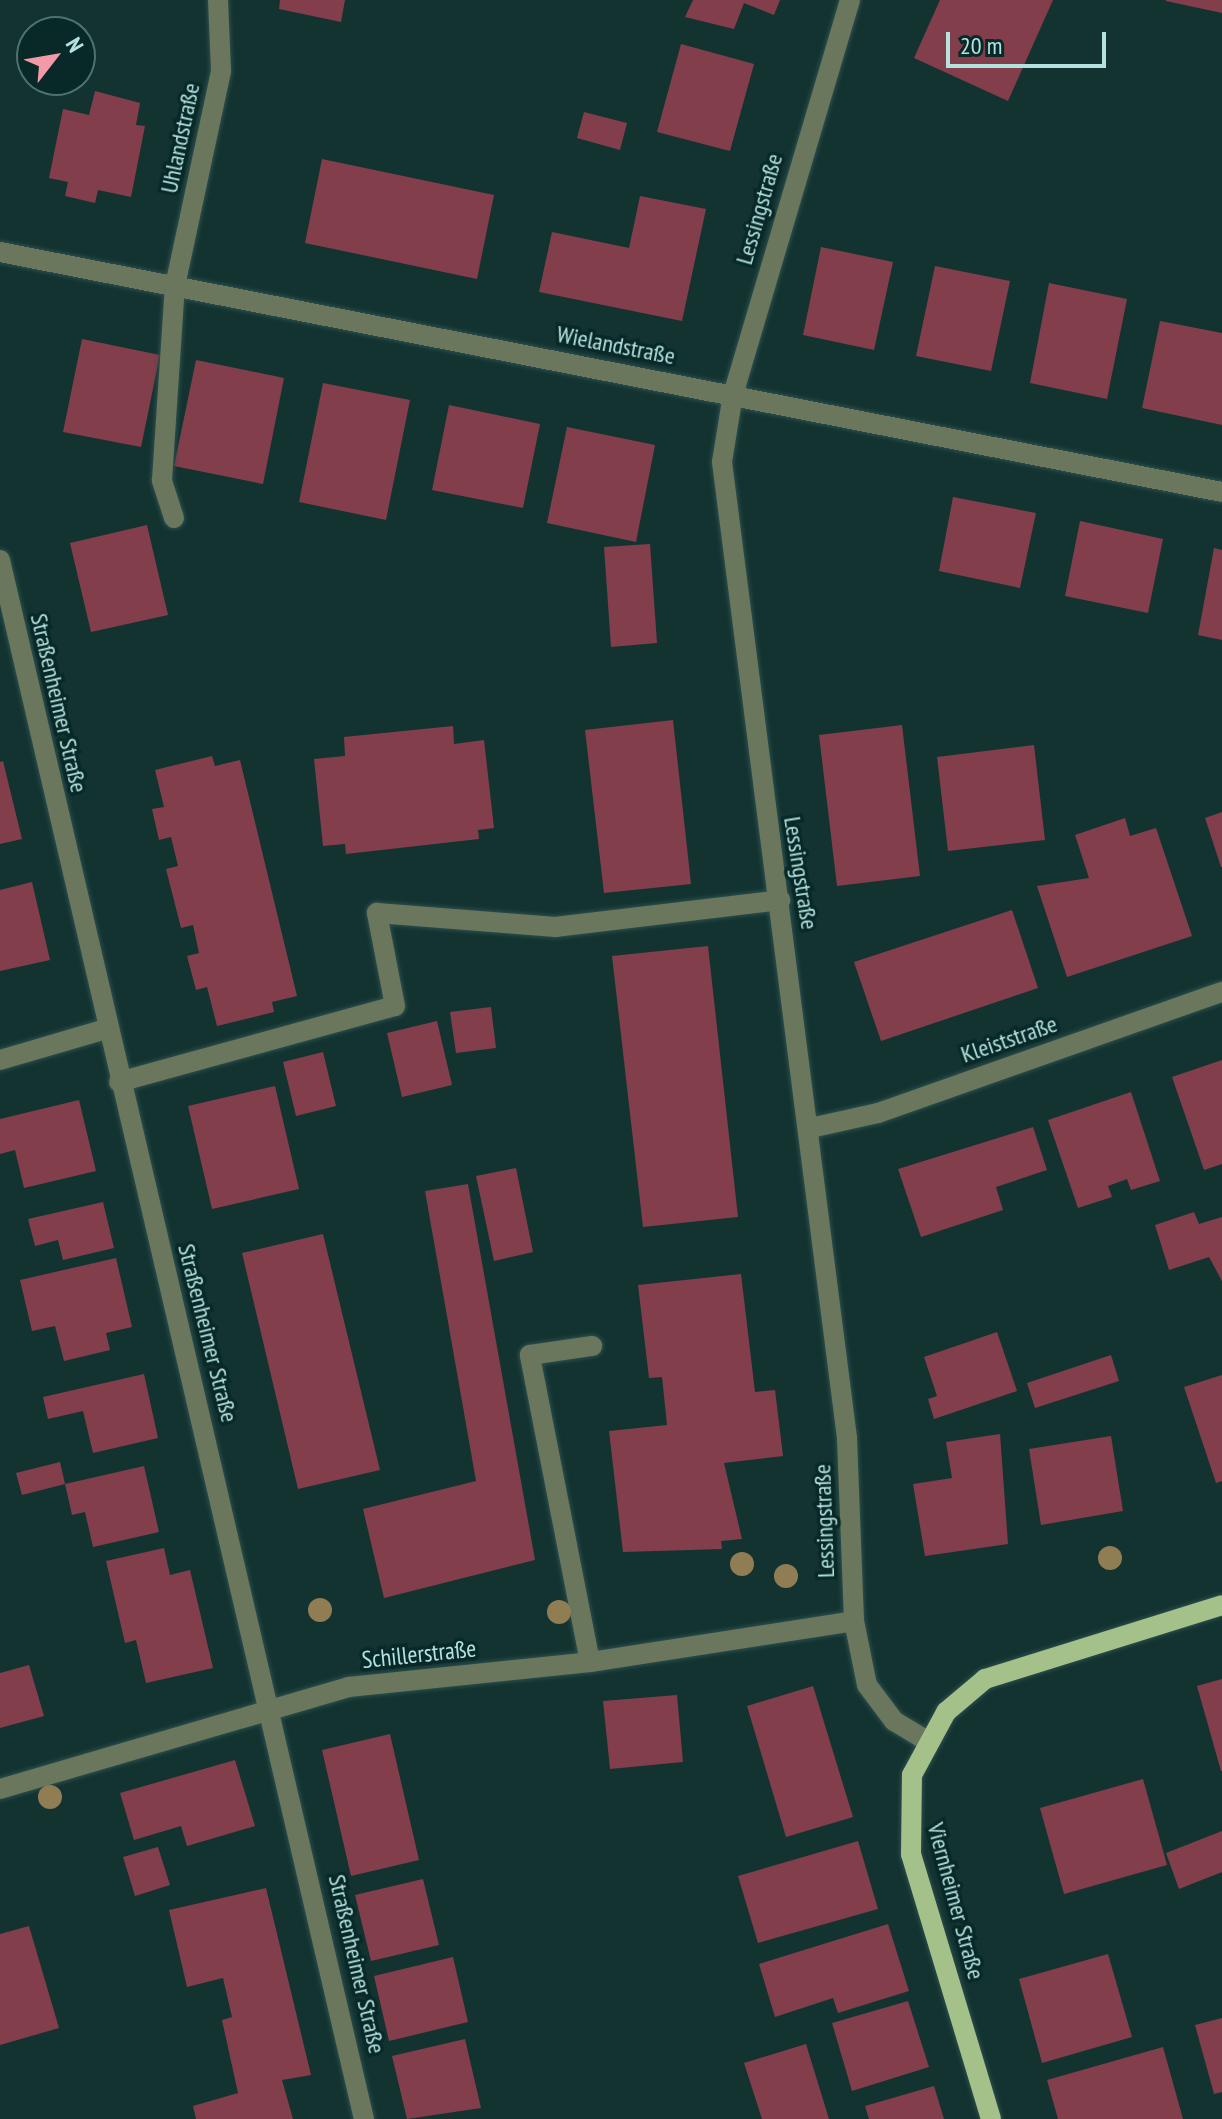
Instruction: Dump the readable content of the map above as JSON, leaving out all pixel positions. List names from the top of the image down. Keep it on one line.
{"streets":{"main road":["Viernheimer Straße"],"street":["Uhlandstraße","Lessingstraße","Wielandstraße","Straßenheimer Straße","Kleiststraße","Schillerstraße"]},"crossings":[["Uhlandstraße","Wielandstraße"],["Lessingstraße","Wielandstraße"],["Lessingstraße","Kleiststraße"],["Lessingstraße","Schillerstraße"],["Lessingstraße","Viernheimer Straße"],["Straßenheimer Straße","Schillerstraße"]],"scale_bar":"20 m","north":"top right"}
